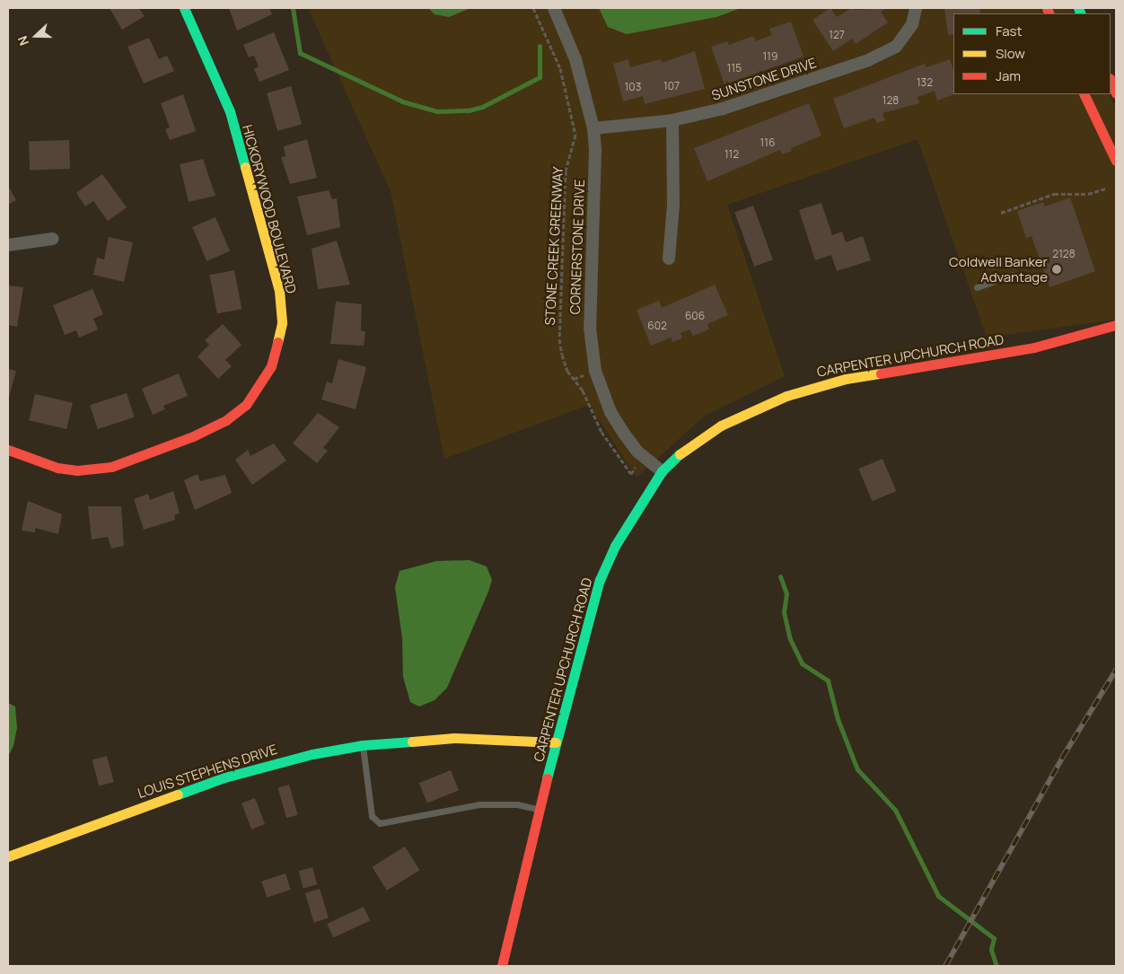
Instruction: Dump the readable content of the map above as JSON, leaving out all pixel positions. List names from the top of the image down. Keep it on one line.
{"streets":{"street":["SUNSTONE DRIVE","HICKORYWOOD BOULEVARD","CORNERSTONE DRIVE","CARPENTER UPCHURCH ROAD","LOUIS STEPHENS DRIVE"],"path":["STONE CREEK GREENWAY"]},"crossings":[["SUNSTONE DRIVE","CORNERSTONE DRIVE"],["CORNERSTONE DRIVE","CARPENTER UPCHURCH ROAD"],["CARPENTER UPCHURCH ROAD","LOUIS STEPHENS DRIVE"]],"places":["Coldwell Banker Advantage"],"house_numbers":["127","119","115","132","107","103","128","116","112","2128","606","602"],"legend":["Fast","Slow","Jam"],"north":"left"}
